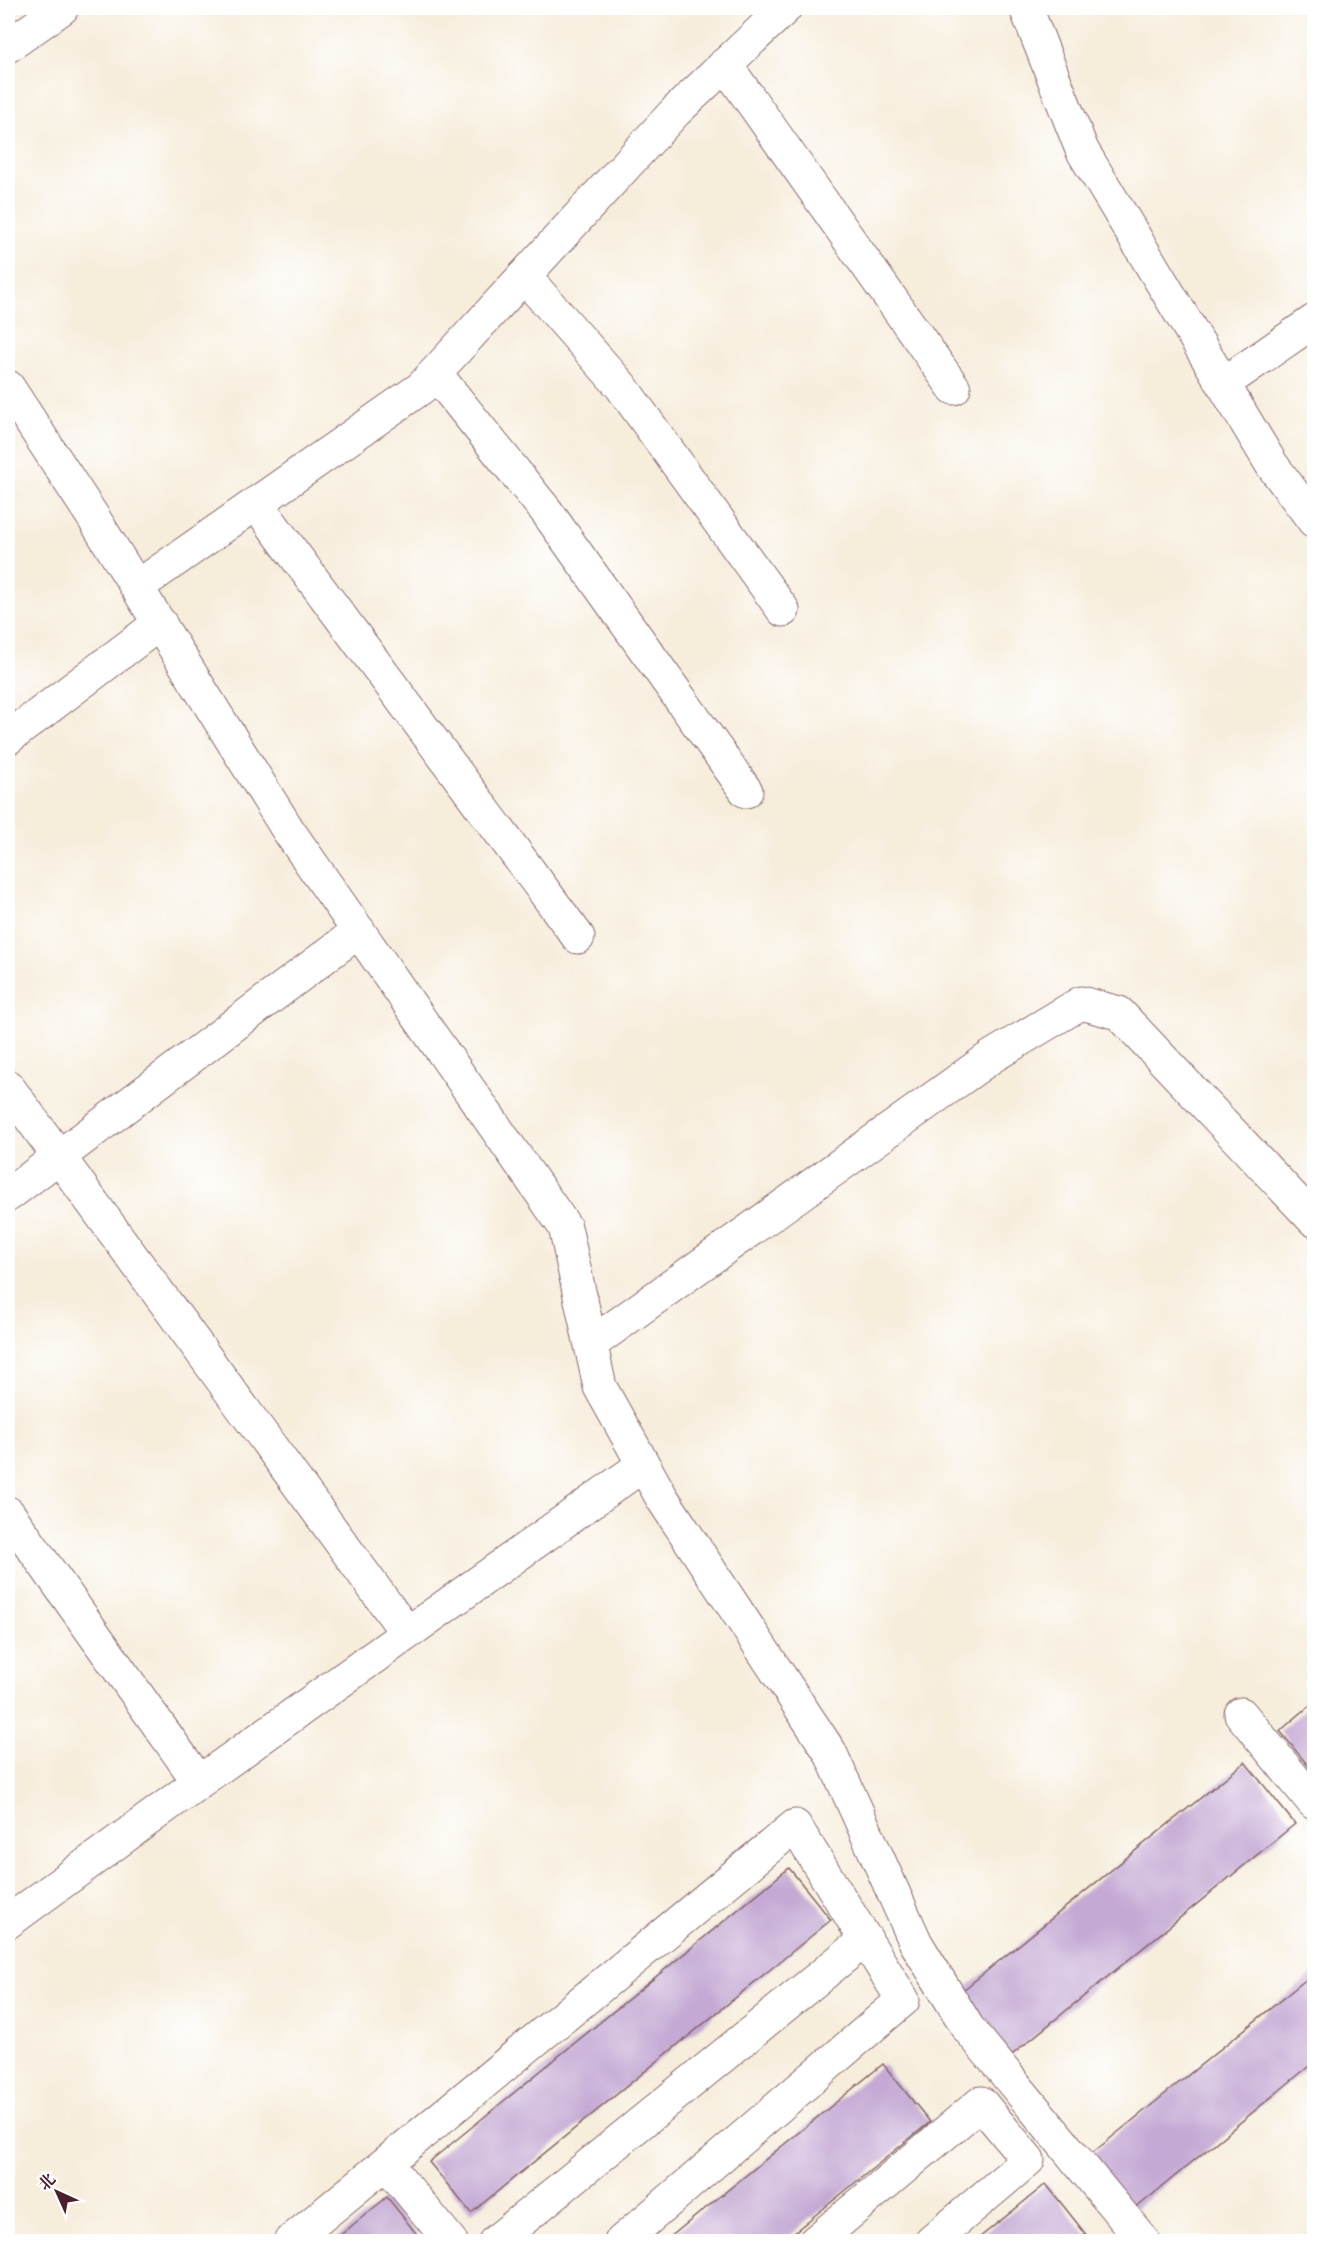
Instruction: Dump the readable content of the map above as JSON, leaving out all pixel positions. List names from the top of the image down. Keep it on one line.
{"north":"top left"}
